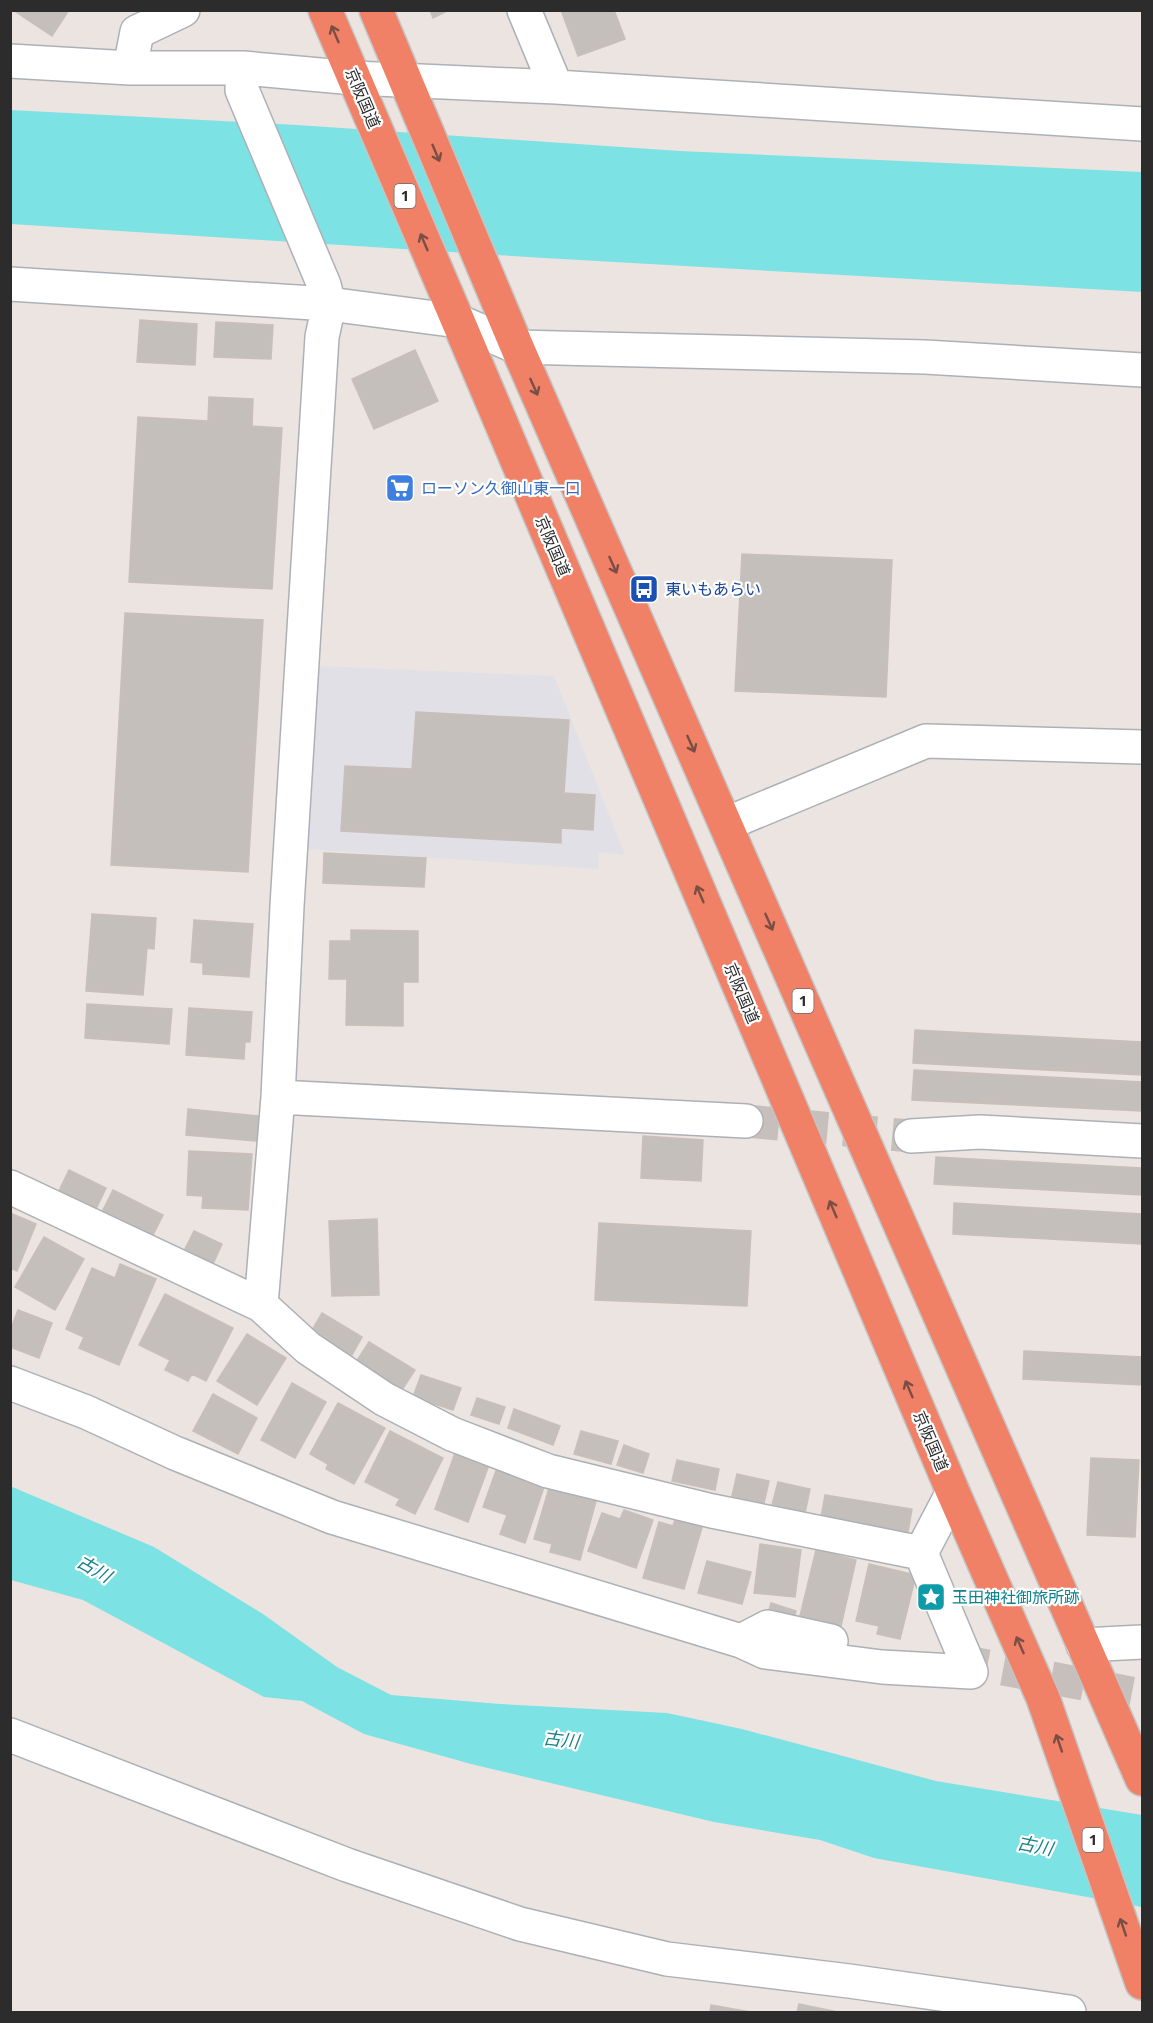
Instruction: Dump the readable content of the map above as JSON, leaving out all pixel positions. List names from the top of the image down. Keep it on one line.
{"streets":{"highway":["京阪国道","1"]},"water":["古川"],"places":{"supermarket":["ローソン久御山東一口"],"bus stop":["東いもあらい"],"place":["玉田神社御旅所跡"]}}
